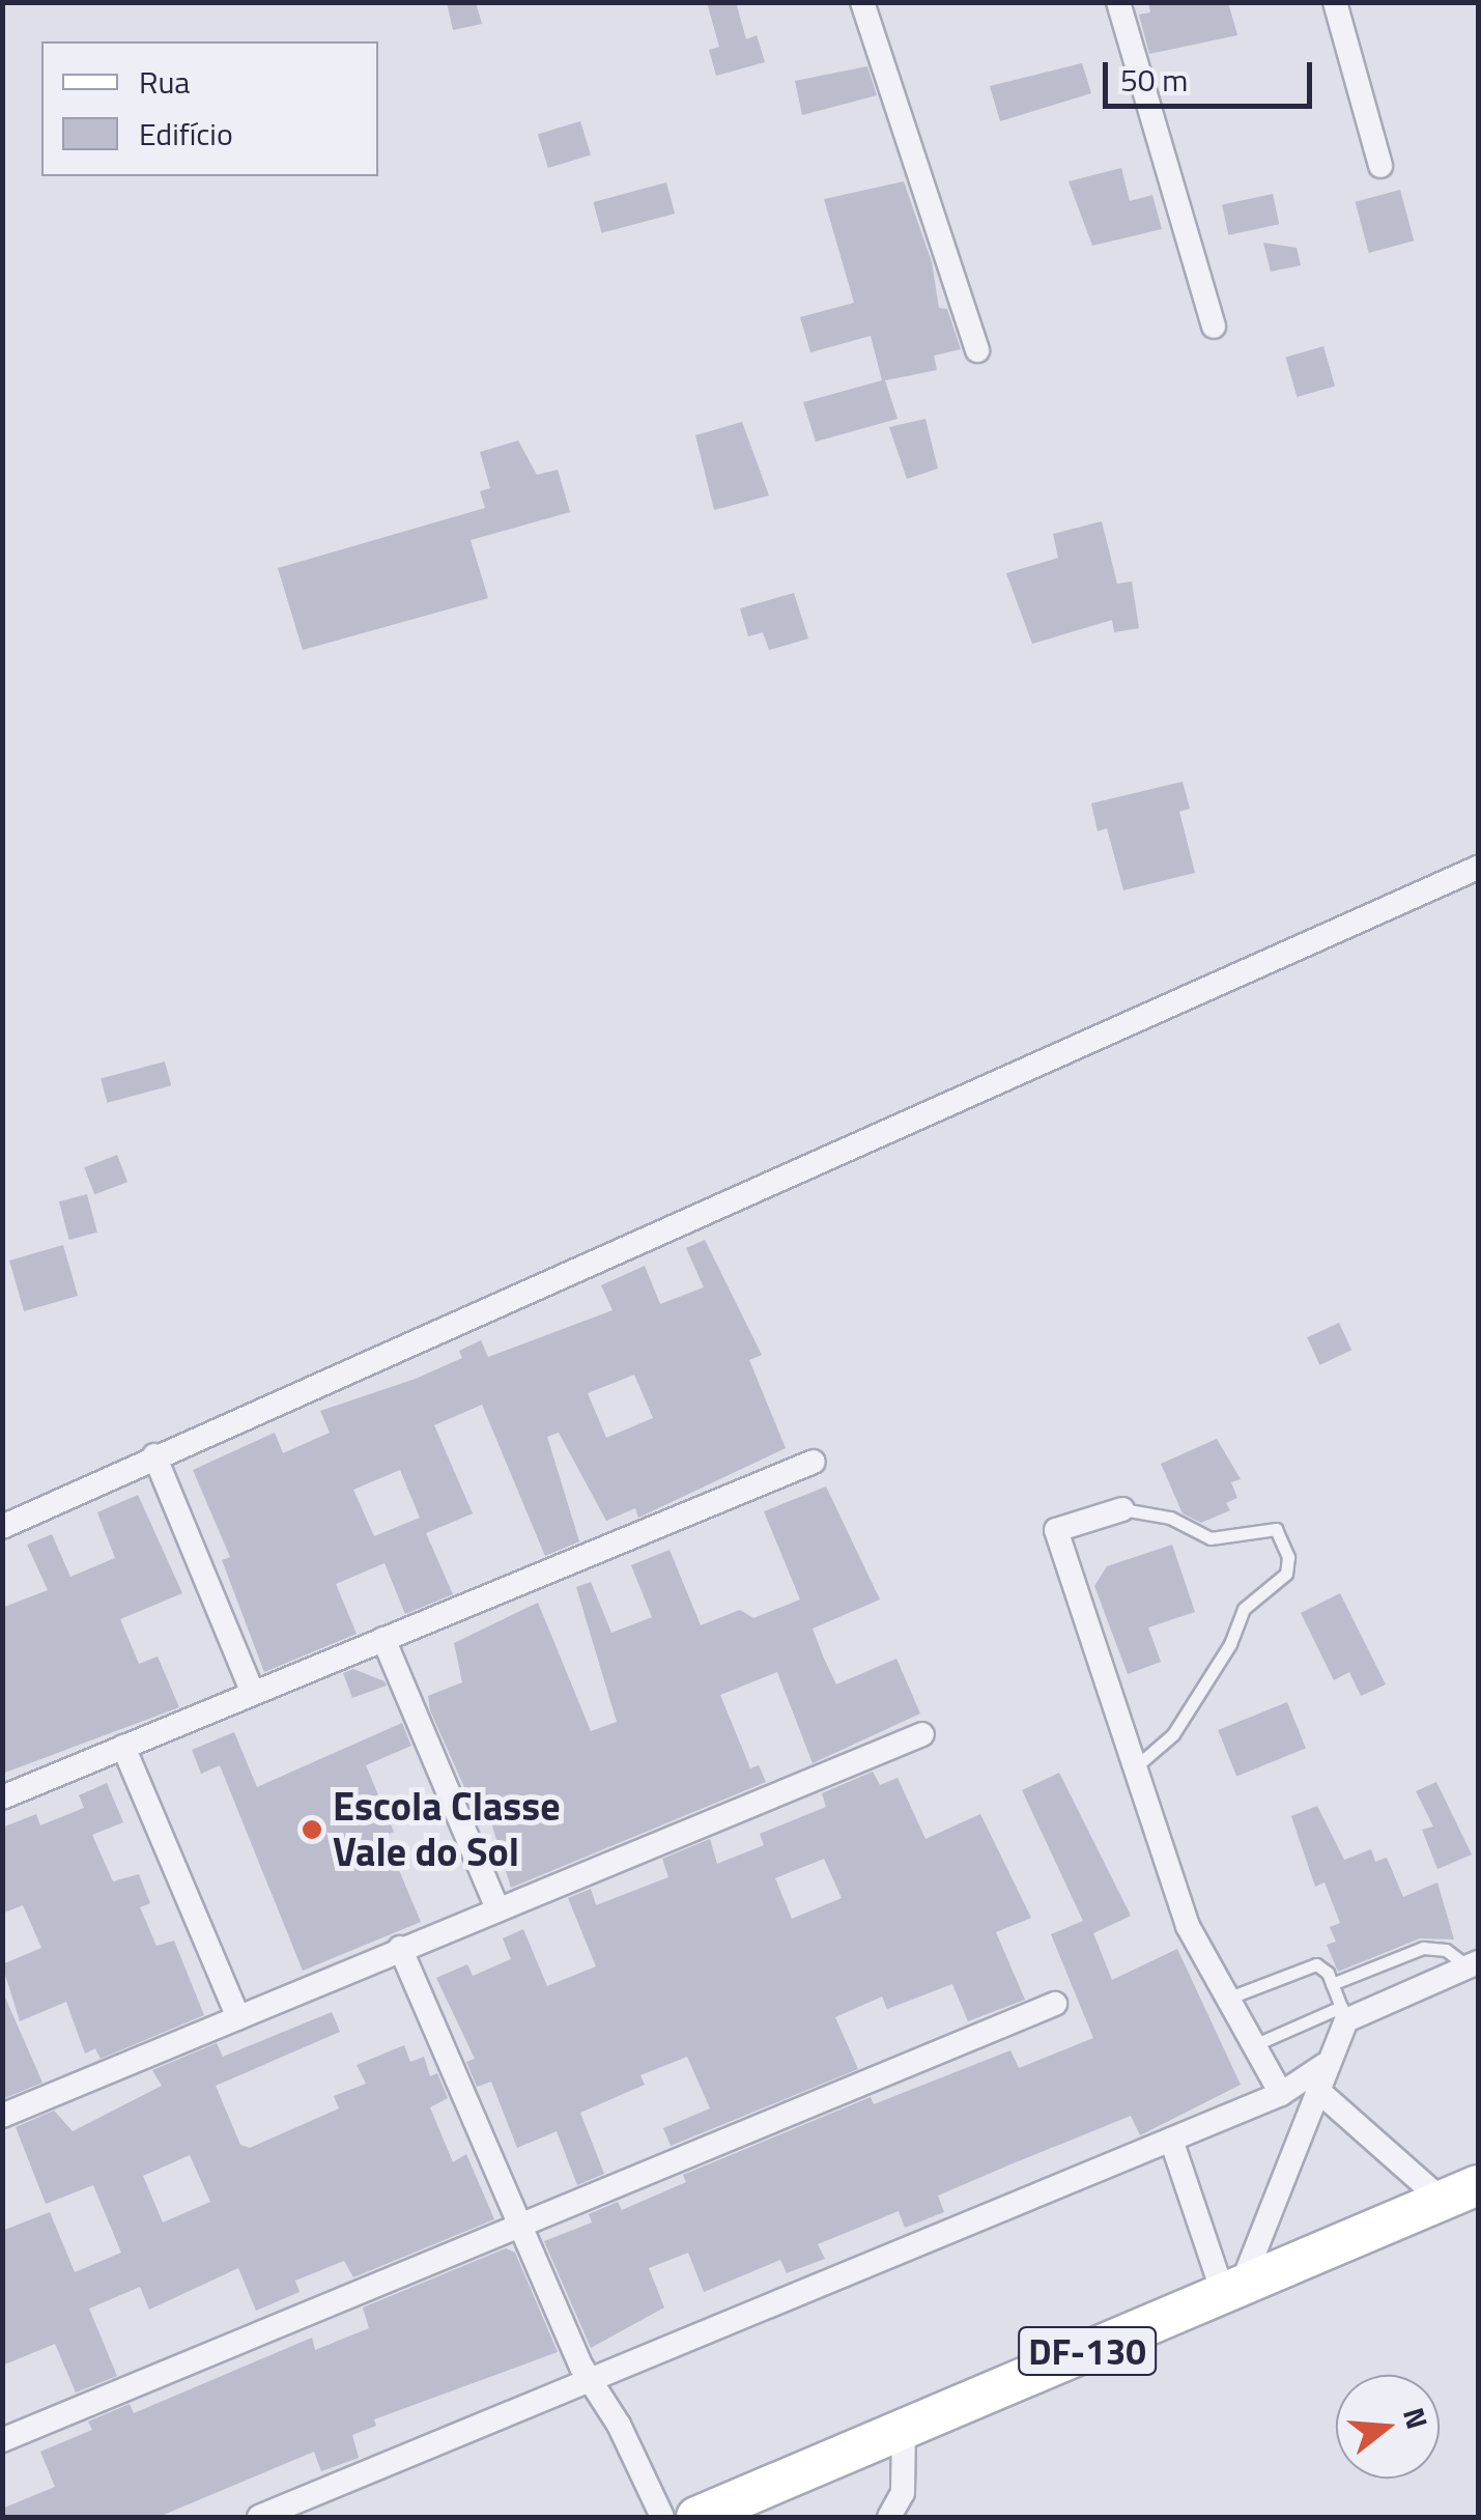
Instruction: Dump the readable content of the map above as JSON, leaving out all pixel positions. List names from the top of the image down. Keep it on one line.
{"streets":{"main road":["DF-130"]},"places":["Escola Classe Vale do Sol"],"legend":["Rua","Edifício"],"scale_bar":"50 m","north":"right"}
